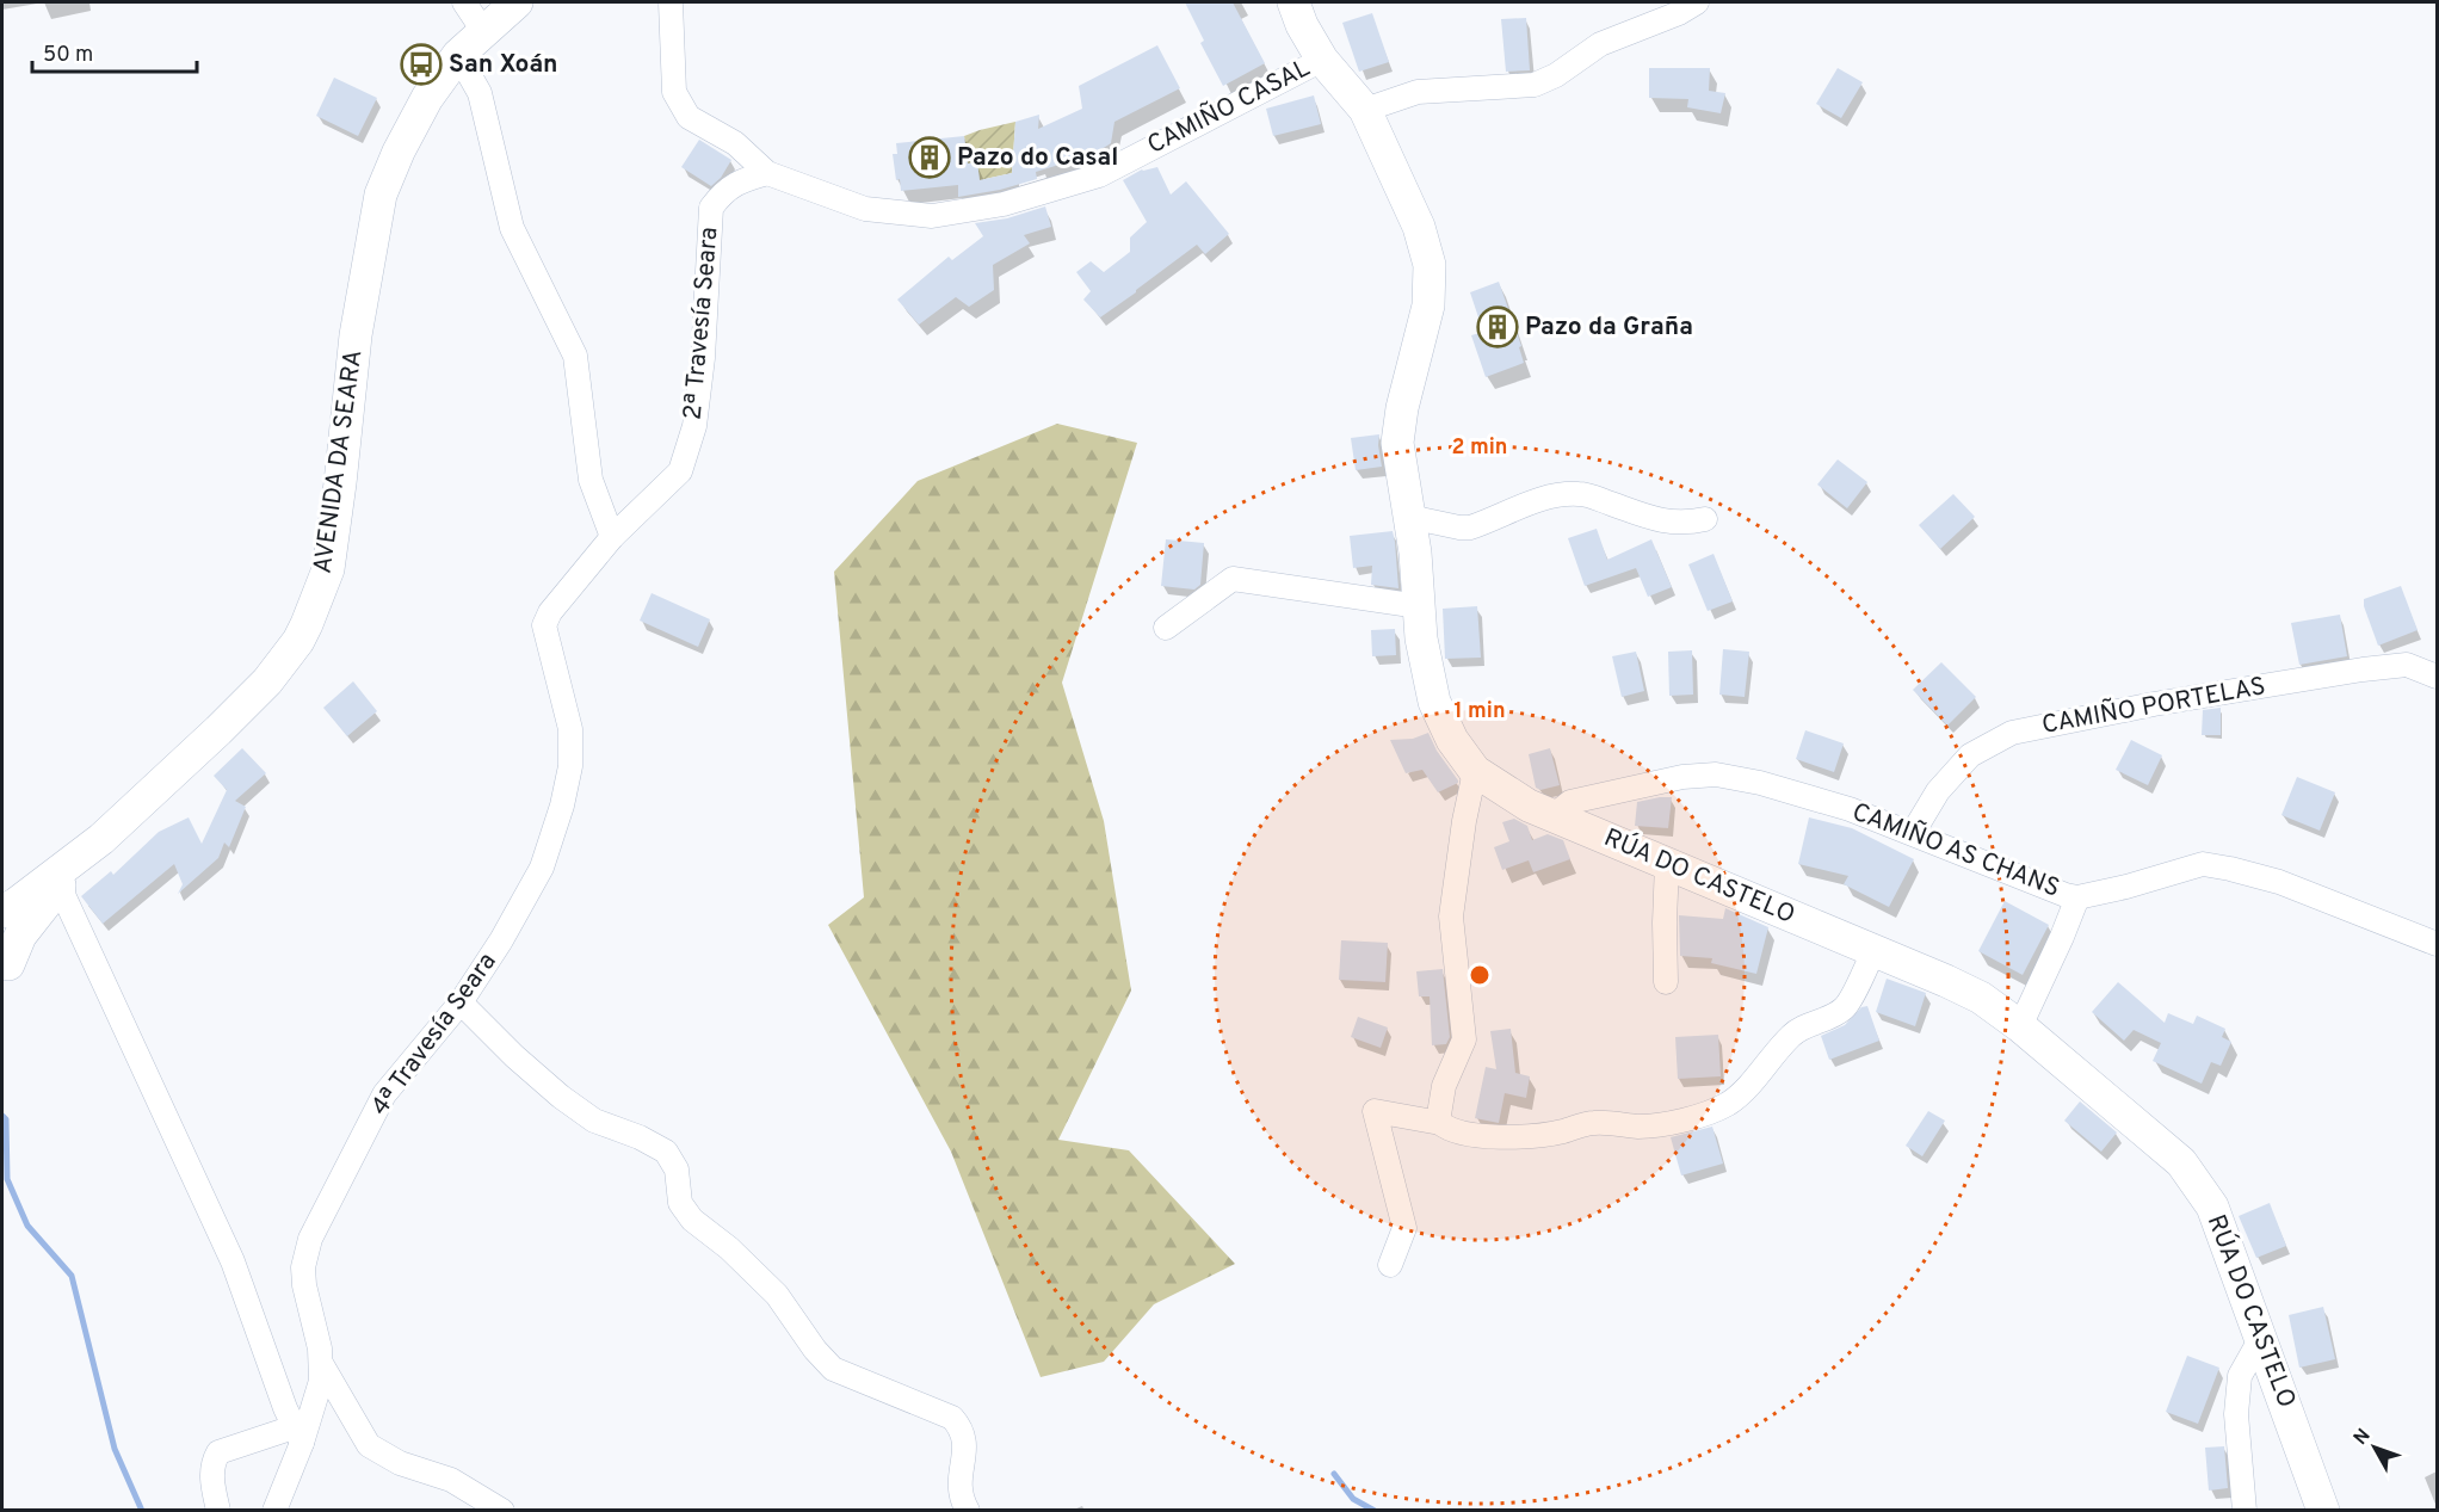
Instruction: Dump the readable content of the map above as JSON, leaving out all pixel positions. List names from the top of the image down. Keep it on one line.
{"streets":{"street":["CAMIÑO CASAL","2ª Travesía Seara","AVENIDA DA SEARA","CAMIÑO PORTELAS","CAMIÑO AS CHANS","RÚA DO CASTELO","4ª Travesía Seara"]},"crossings":[["CAMIÑO CASAL","2ª Travesía Seara"],["CAMIÑO CASAL","RÚA DO CASTELO"],["2ª Travesía Seara","4ª Travesía Seara"],["CAMIÑO PORTELAS","CAMIÑO AS CHANS"],["CAMIÑO AS CHANS","RÚA DO CASTELO"]],"places":{"bus stop":["San Xoán"],"building":["Pazo do Casal","Pazo da Graña"]},"scale_bar":"50 m","north":"top left","rings":["2 min","1 min"]}
